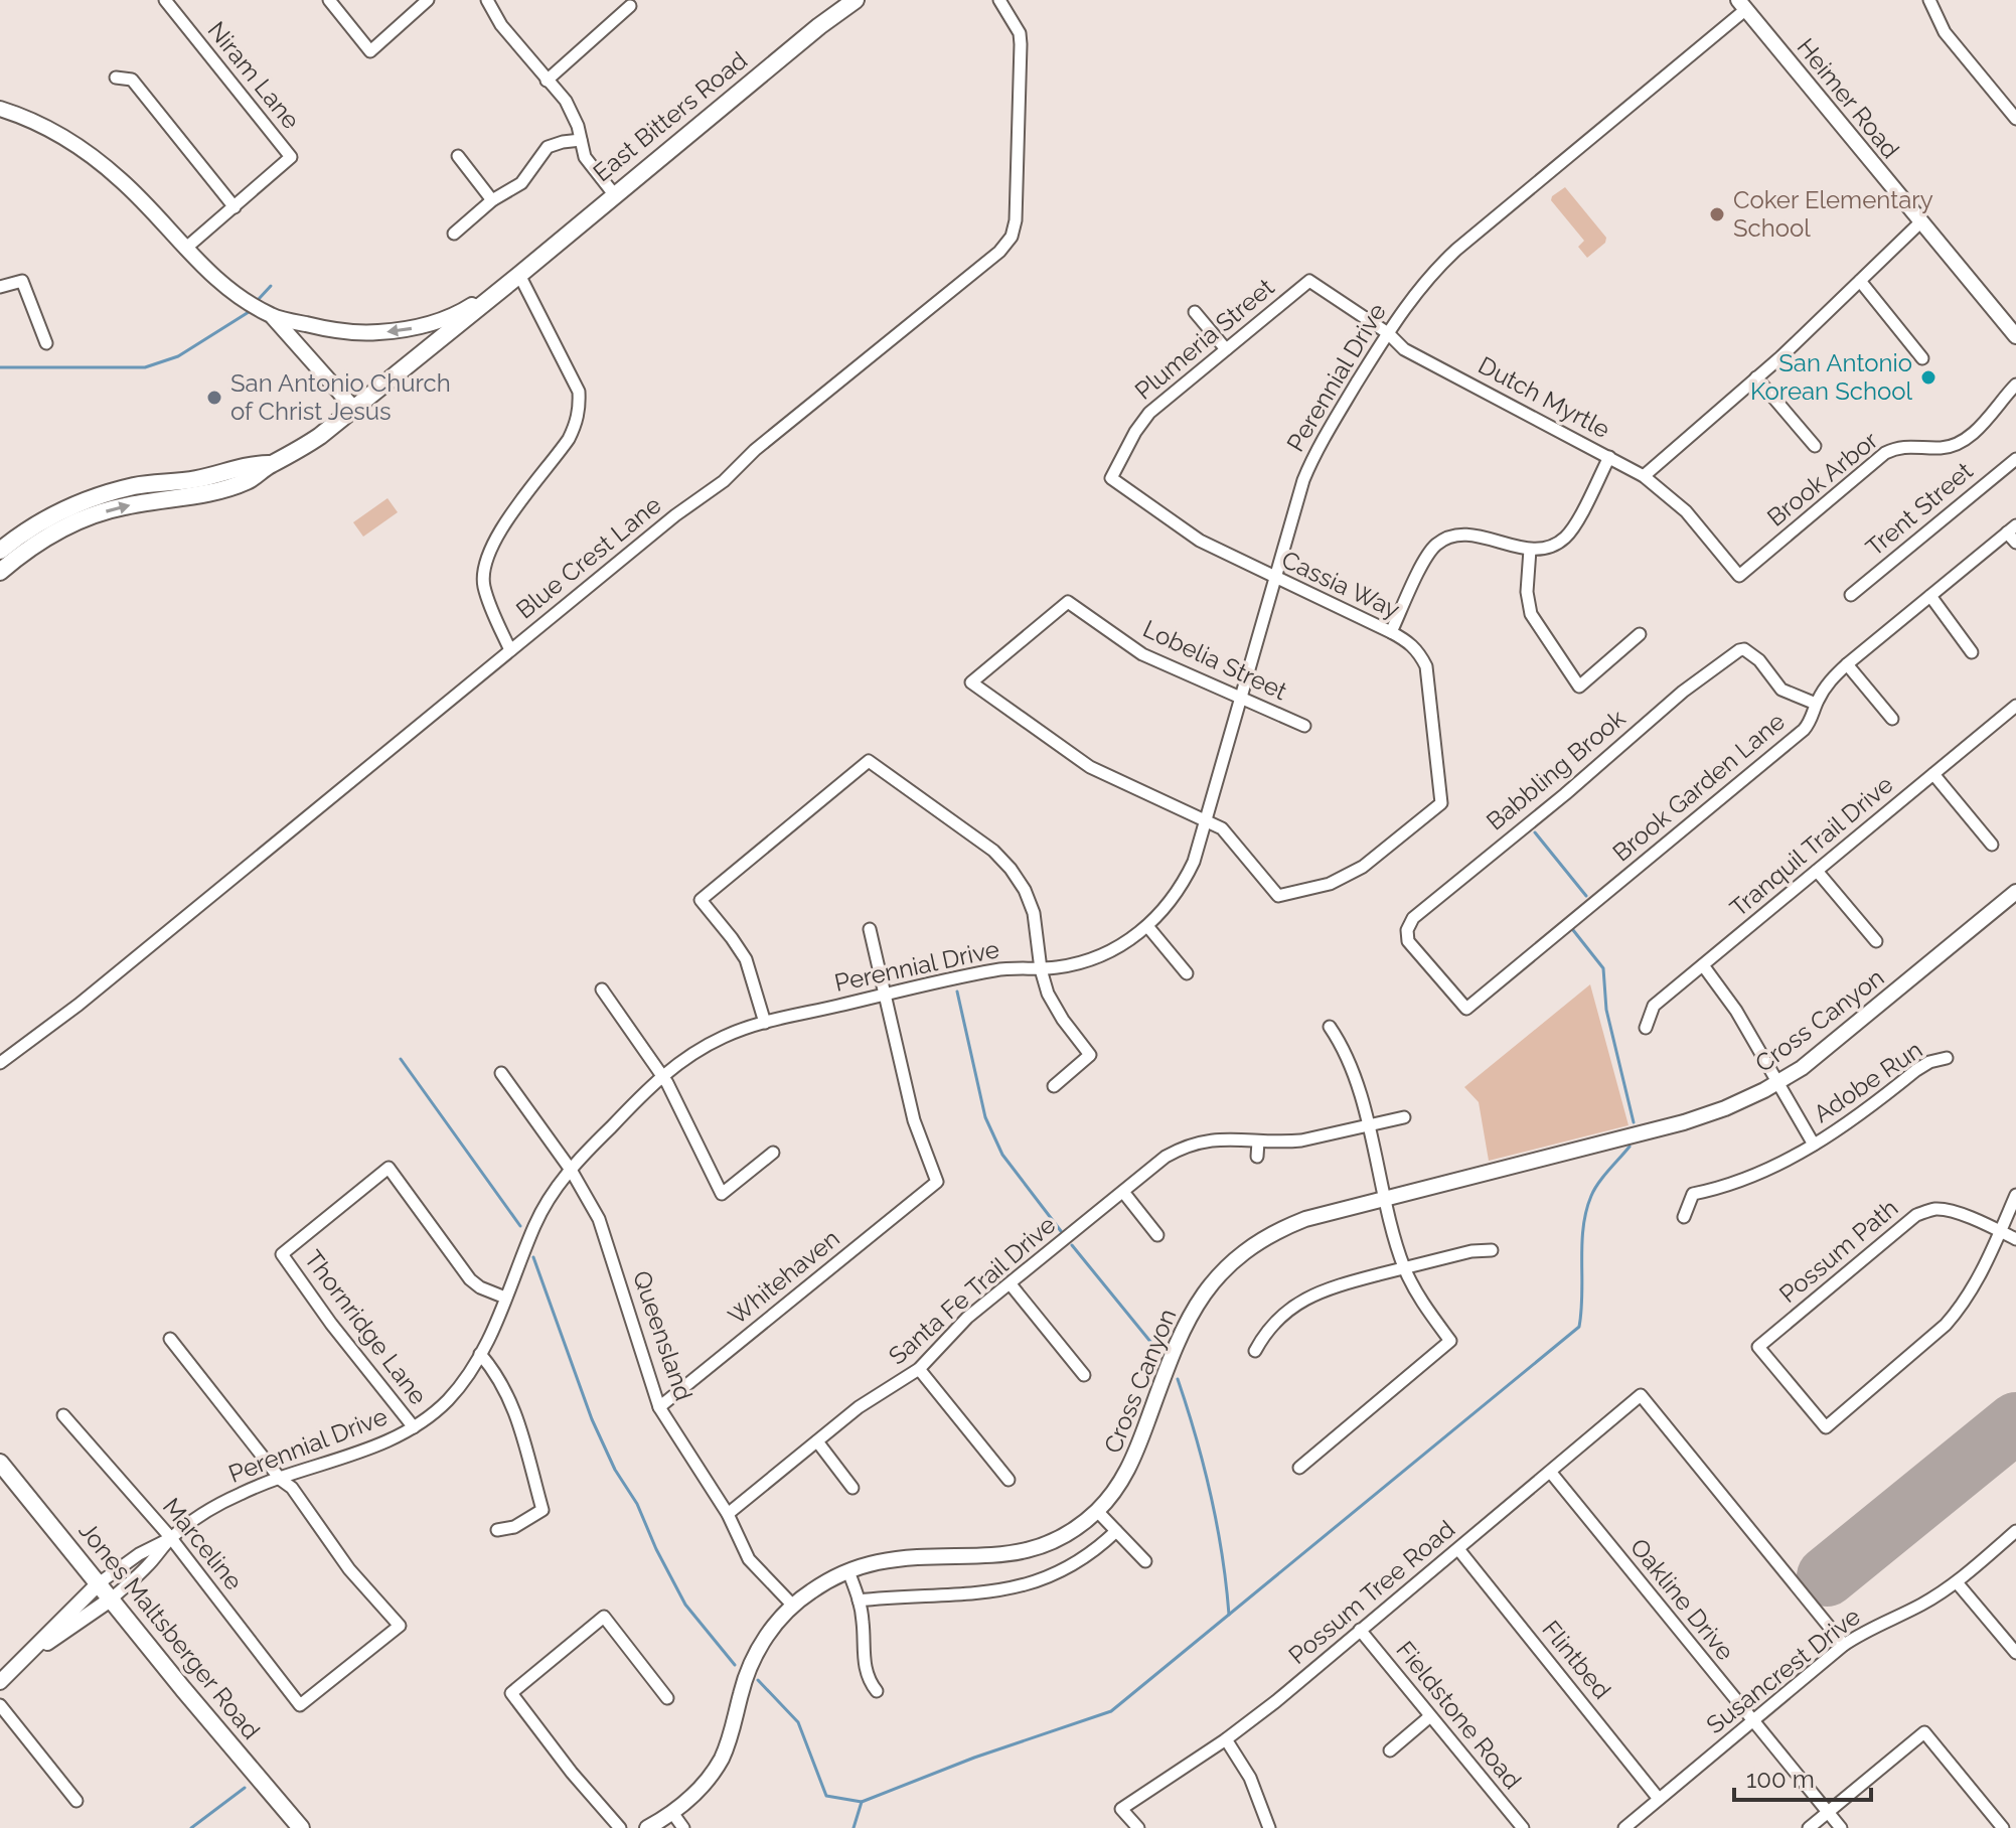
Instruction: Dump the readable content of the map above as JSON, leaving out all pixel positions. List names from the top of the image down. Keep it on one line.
{"streets":{"main road":["East Bitters Road","Jones Maltsberger Road"],"street":["Niram Lane","Heimer Road","Plumeria Street","Perennial Drive","Dutch Myrtle","Brook Arbor","Trent Street","Blue Crest Lane","Cassia Way","Lobelia Street","Babbling Brook","Brook Garden Lane","Tranquil Trail Drive","Cross Canyon","Adobe Run","Possum Path","Whitehaven","Santa Fe Trail Drive","Thornridge Lane","Queensland","Marceline","Possum Tree Road","Oakline Drive","Flintbed","Susancrest Drive","Fieldstone Road"]},"crossings":[["Heimer Road","Perennial Drive"],["Plumeria Street","Dutch Myrtle"],["Plumeria Street","Cassia Way"],["Perennial Drive","Dutch Myrtle"],["Perennial Drive","Cassia Way"],["Perennial Drive","Lobelia Street"],["Perennial Drive","Whitehaven"],["Perennial Drive","Thornridge Lane"],["Perennial Drive","Queensland"],["Perennial Drive","Marceline"],["Perennial Drive","Jones Maltsberger Road"],["Dutch Myrtle","Brook Arbor"],["Cassia Way","Lobelia Street"],["Babbling Brook","Brook Garden Lane"],["Tranquil Trail Drive","Adobe Run"],["Cross Canyon","Adobe Run"],["Cross Canyon","Queensland"],["Whitehaven","Queensland"],["Santa Fe Trail Drive","Queensland"],["Possum Tree Road","Oakline Drive"],["Possum Tree Road","Flintbed"],["Possum Tree Road","Susancrest Drive"],["Possum Tree Road","Fieldstone Road"],["Oakline Drive","Susancrest Drive"],["Flintbed","Susancrest Drive"]],"places":["Coker Elementary School","San Antonio Korean School","San Antonio Church of Christ Jesus"],"scale_bar":"100 m"}
